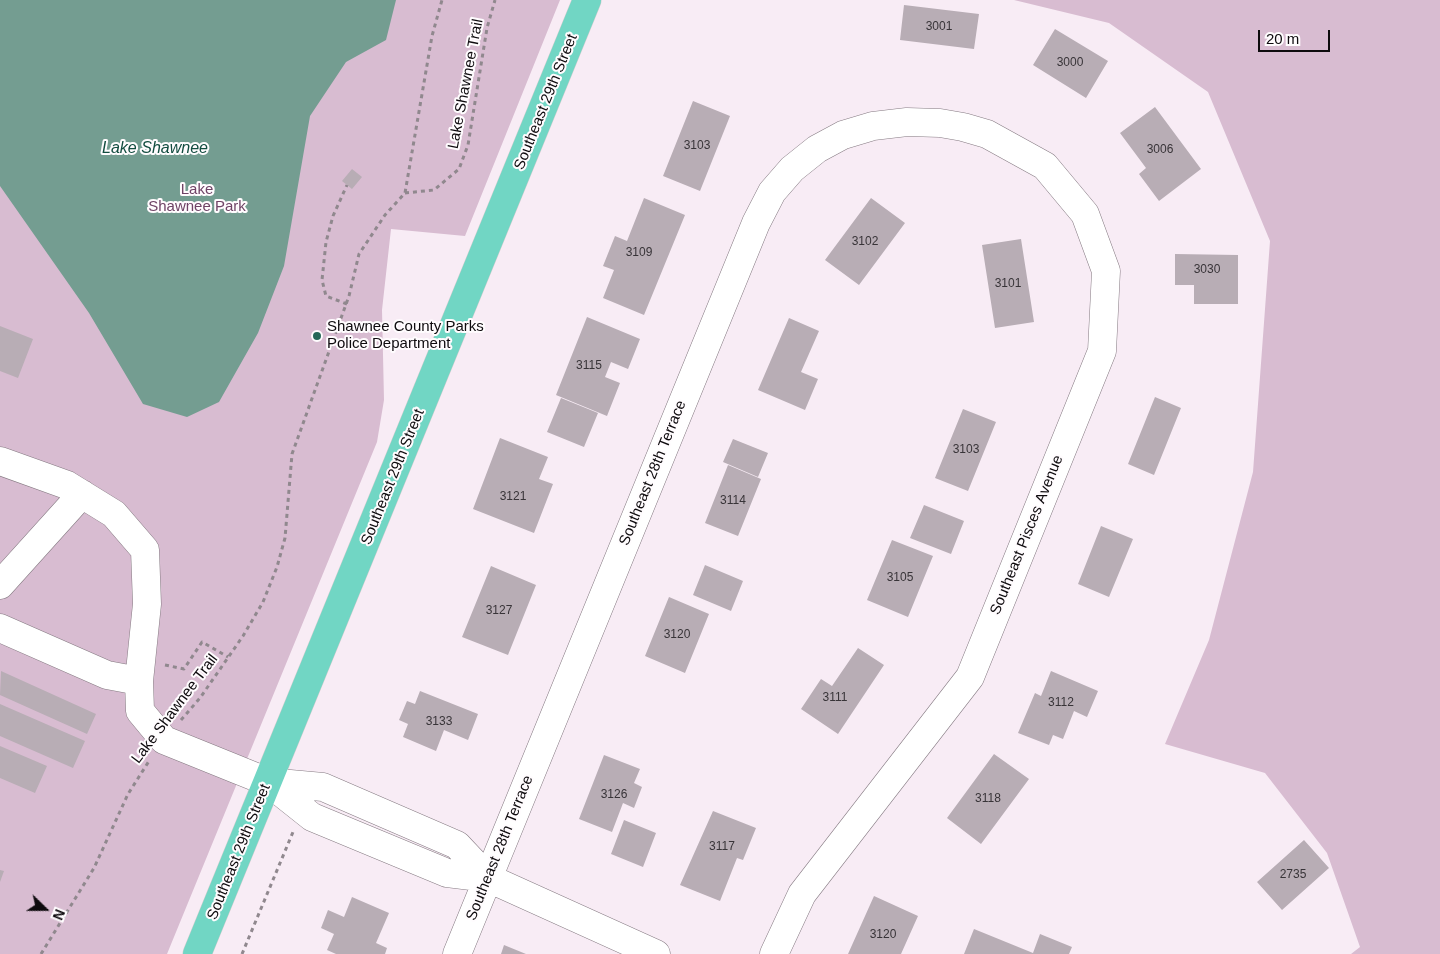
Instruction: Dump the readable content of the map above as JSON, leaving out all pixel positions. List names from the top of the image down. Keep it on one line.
{"streets":{"main road":["Southeast 29th Street"],"street":["Southeast 28th Terrace","Southeast Pisces Avenue"],"path":["Lake Shawnee Trail"]},"crossings":[["Southeast 28th Terrace","Southeast Pisces Avenue"]],"water":["Lake Shawnee"],"parks":["Lake Shawnee Park"],"places":["Shawnee County Parks Police Department"],"house_numbers":["3001","3000","3103","3006","3102","3109","3030","3101","3115","3103","3121","3114","3105","3127","3120","3111","3112","3133","3126","3118","3117","2735","3120"],"scale_bar":"20 m","north":"right"}
